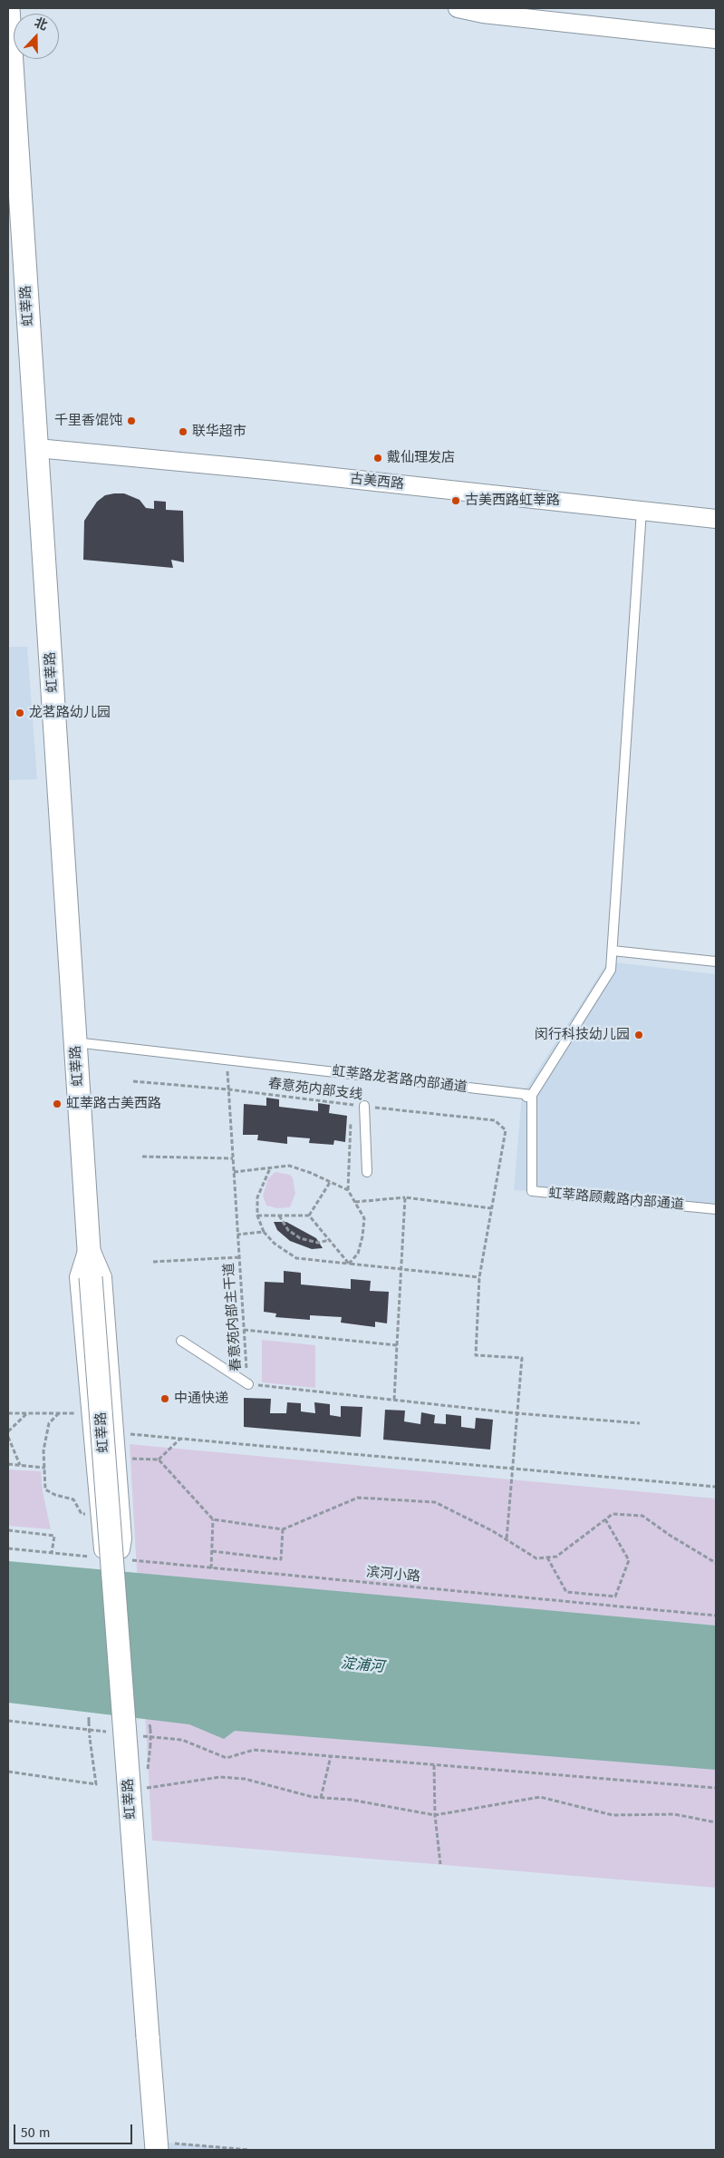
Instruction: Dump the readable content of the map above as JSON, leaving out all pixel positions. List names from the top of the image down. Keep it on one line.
{"streets":{"street":["虹莘路","古美西路"],"lane":["虹莘路龙茗路内部通道","虹莘路顾戴路内部通道"],"path":["春意苑内部支线","春意苑内部主干道","滨河小路"]},"crossings":[["虹莘路","古美西路"],["虹莘路","虹莘路龙茗路内部通道"],["虹莘路龙茗路内部通道","虹莘路顾戴路内部通道"],["虹莘路龙茗路内部通道","春意苑内部主干道"],["春意苑内部支线","春意苑内部主干道"]],"water":["淀浦河"],"places":["千里香馄饨","联华超市","戴仙理发店","古美西路虹莘路","龙茗路幼儿园","闵行科技幼儿园","虹莘路古美西路","中通快递"],"scale_bar":"50 m","north":"top"}
